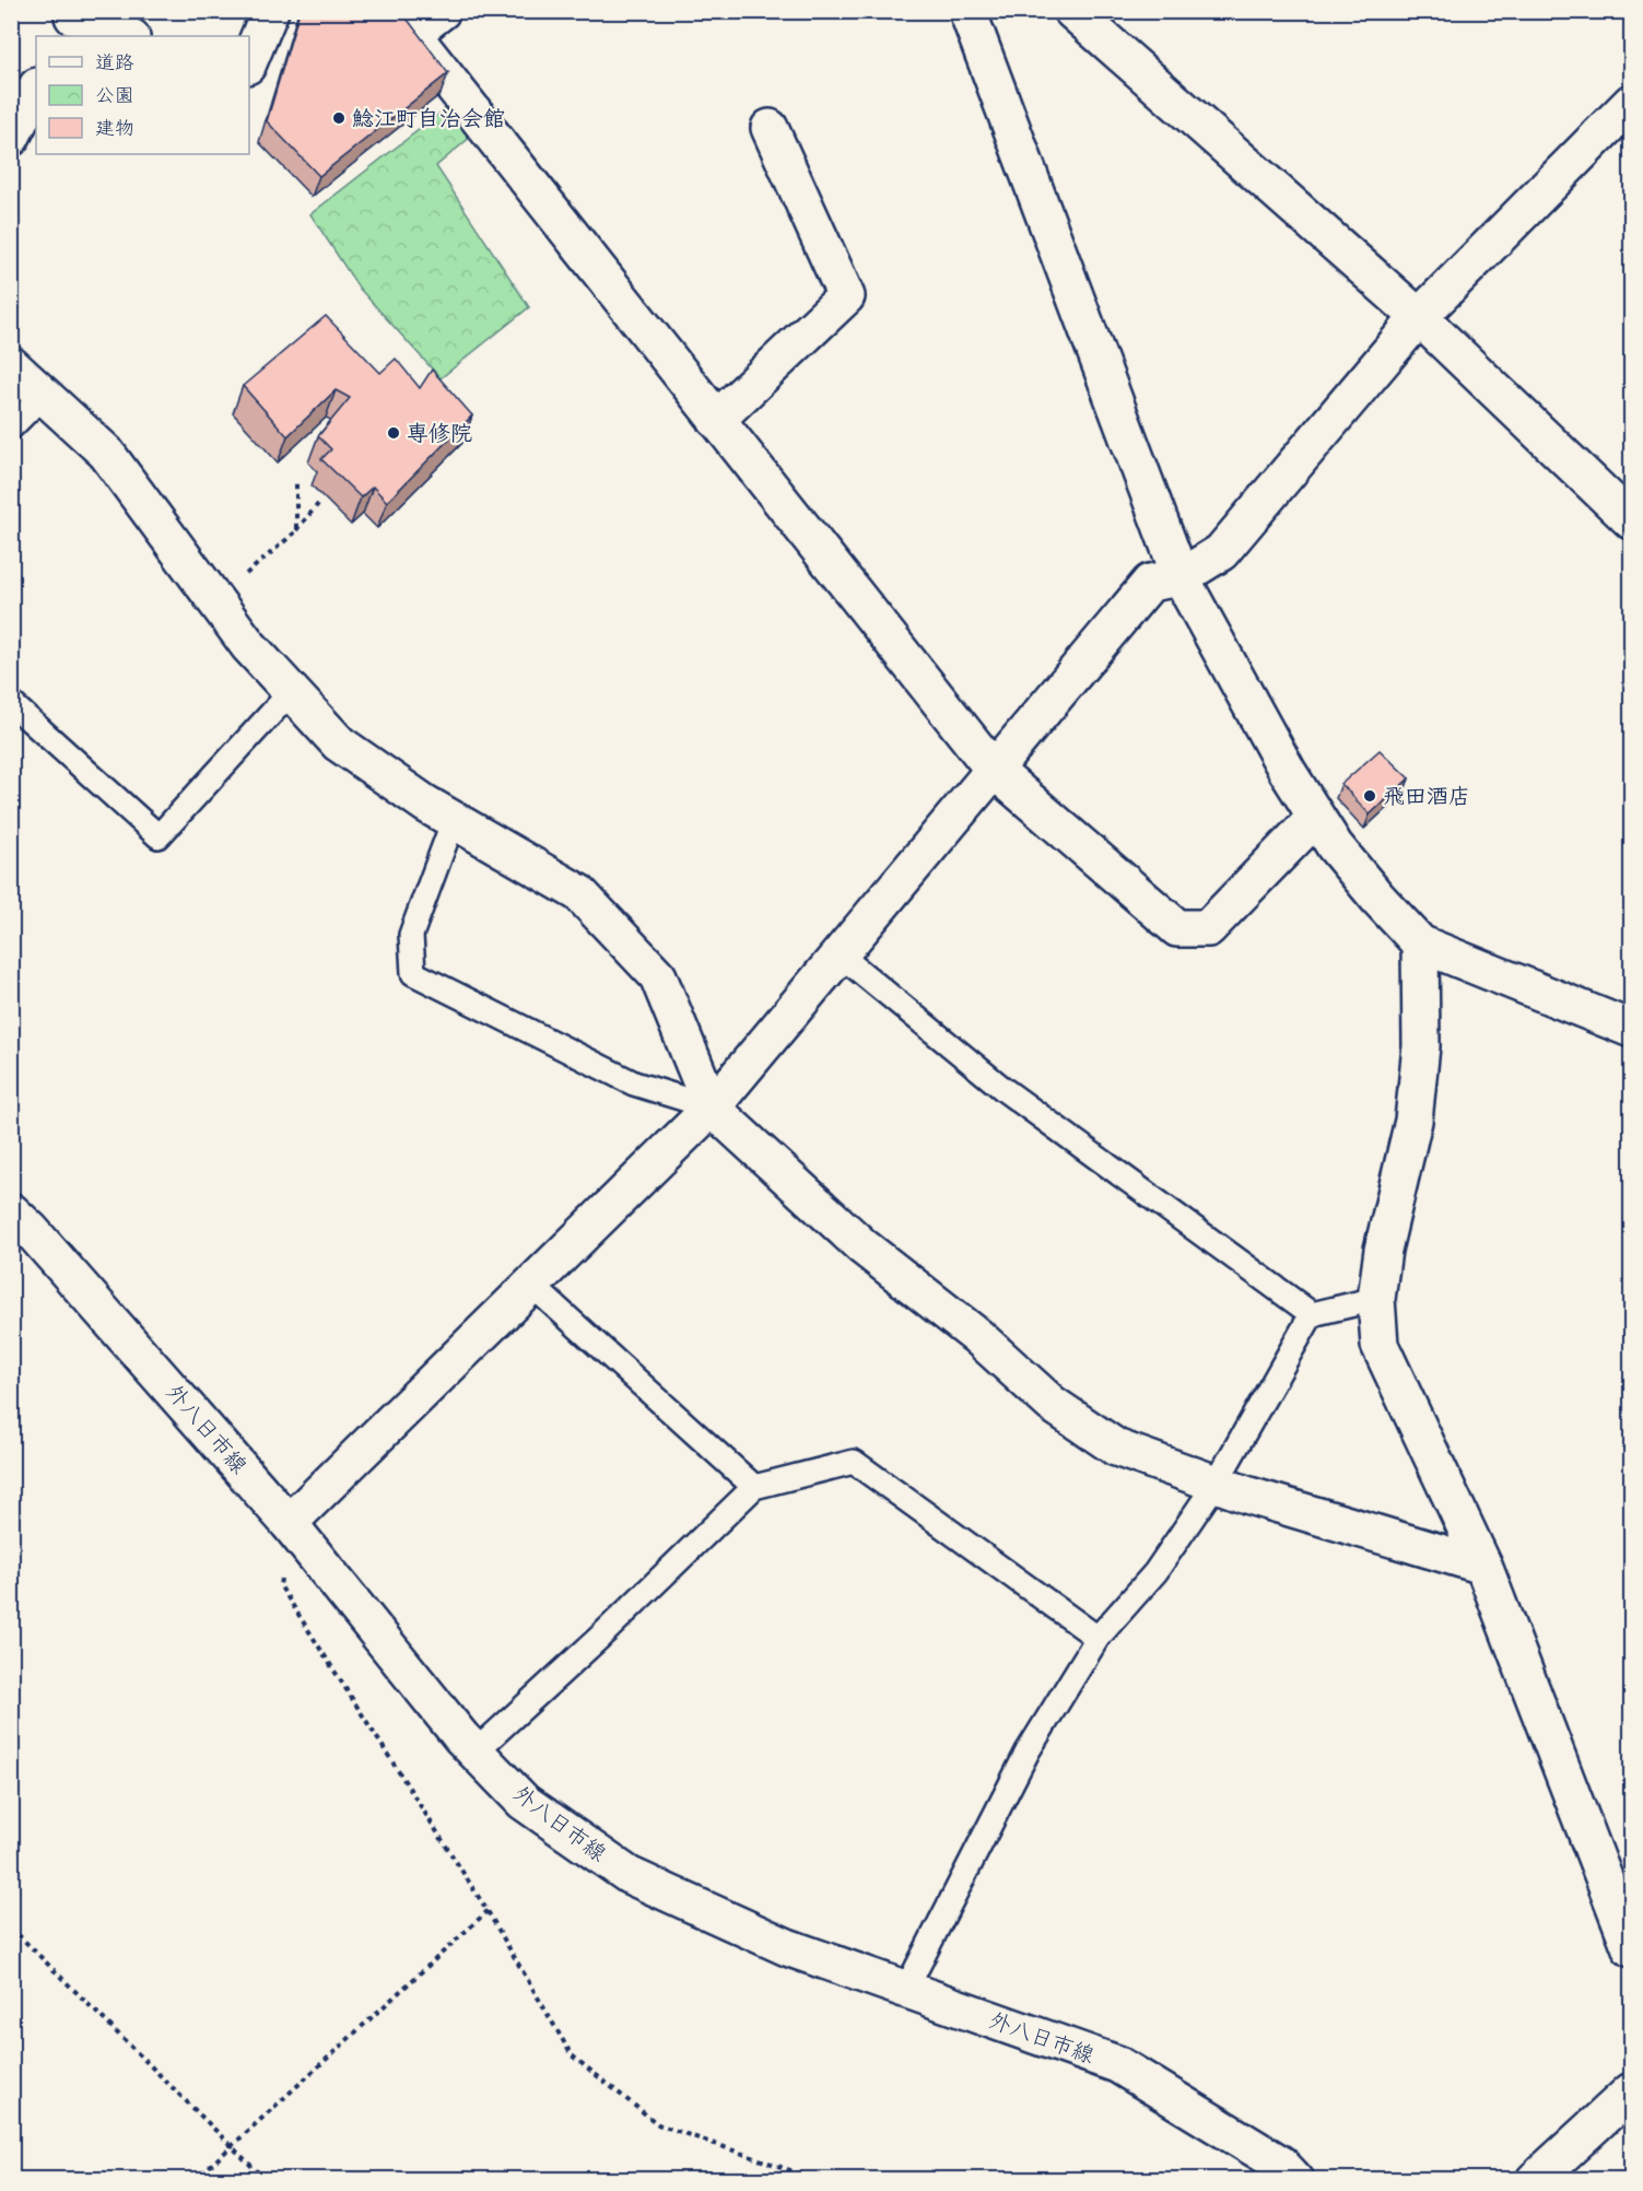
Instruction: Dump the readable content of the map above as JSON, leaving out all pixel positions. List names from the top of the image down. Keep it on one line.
{"streets":{"street":["外八日市線"]},"places":["鯰江町自治会館","専修院","飛田酒店"],"legend":["道路","公園","建物"]}
